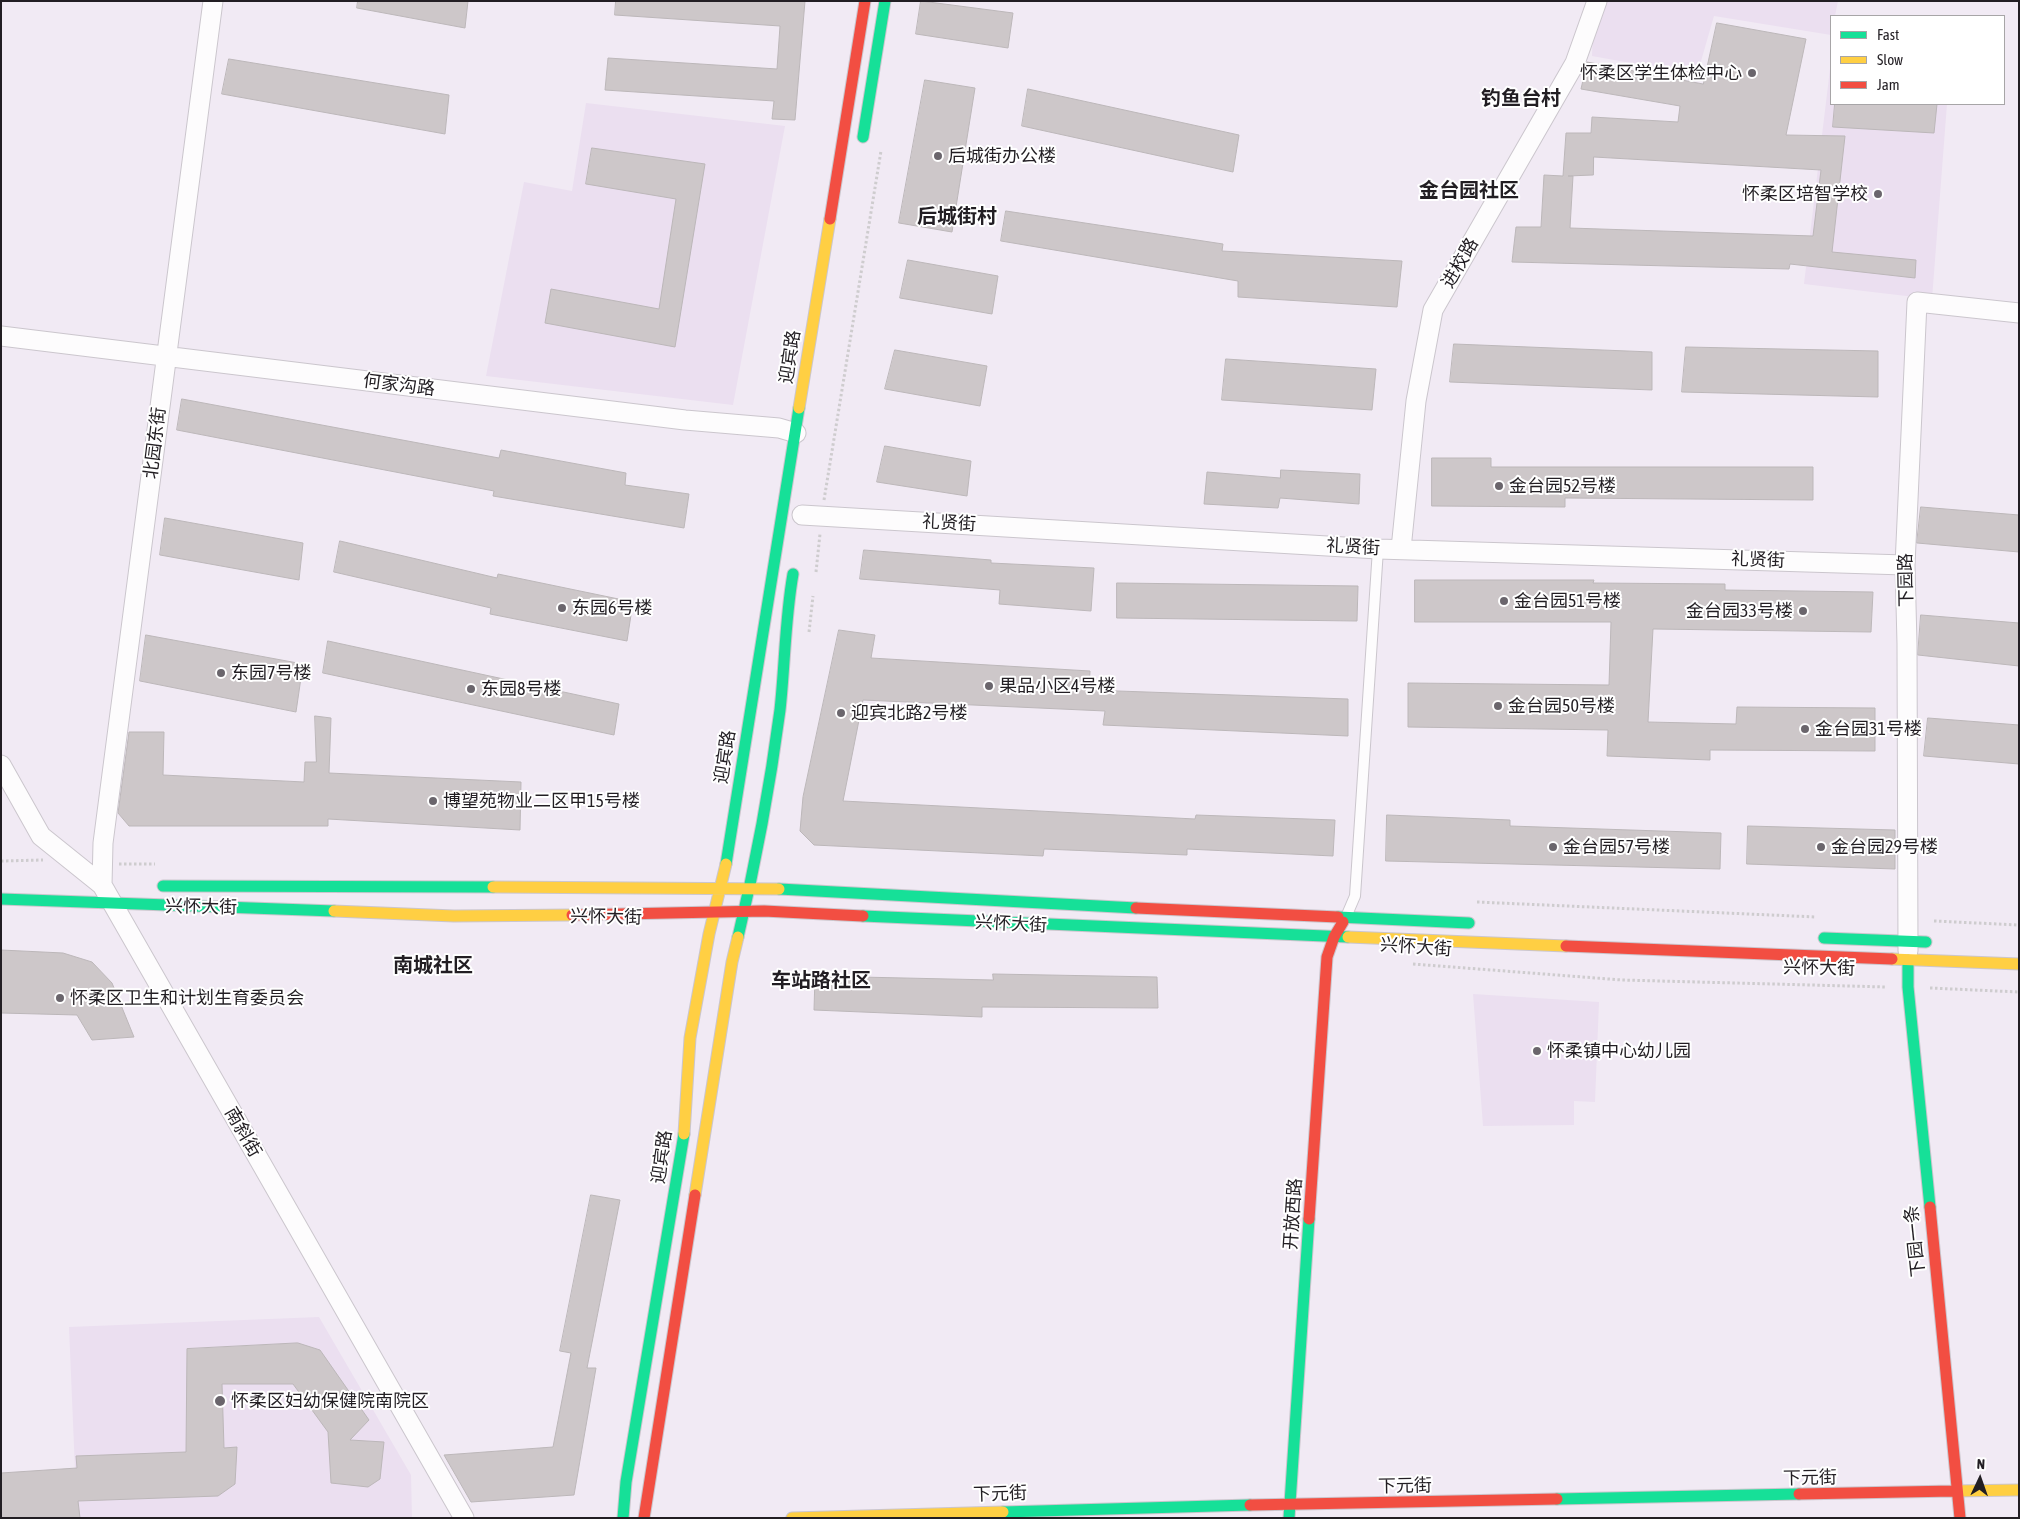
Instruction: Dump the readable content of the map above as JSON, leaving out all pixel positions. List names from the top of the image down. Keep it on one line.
{"streets":{"main road":["迎宾路","兴怀大街","开放西路","下园一条","下元街"],"street":["进校路","何家沟路","北园东街","礼贤街","下园路","南斜街"]},"crossings":[["进校路","礼贤街"],["迎宾路","何家沟路"],["迎宾路","兴怀大街"],["何家沟路","北园东街"],["北园东街","兴怀大街"],["北园东街","南斜街"],["礼贤街","下园路"],["下园路","兴怀大街"],["下园路","下园一条"],["兴怀大街","南斜街"],["兴怀大街","开放西路"],["兴怀大街","下园一条"],["开放西路","下元街"],["下园一条","下元街"]],"districts":["钓鱼台村","金台园社区","后城街村","南城社区","车站路社区"],"places":["怀柔区学生体检中心","后城街办公楼","怀柔区培智学校","金台园52号楼","金台园51号楼","东园6号楼","金台园33号楼","东园7号楼","果品小区4号楼","东园8号楼","金台园50号楼","迎宾北路2号楼","金台园31号楼","博望苑物业二区甲15号楼","金台园57号楼","金台园29号楼","怀柔区卫生和计划生育委员会","怀柔镇中心幼儿园","怀柔区妇幼保健院南院区"],"legend":["Fast","Slow","Jam"],"north":"top"}
